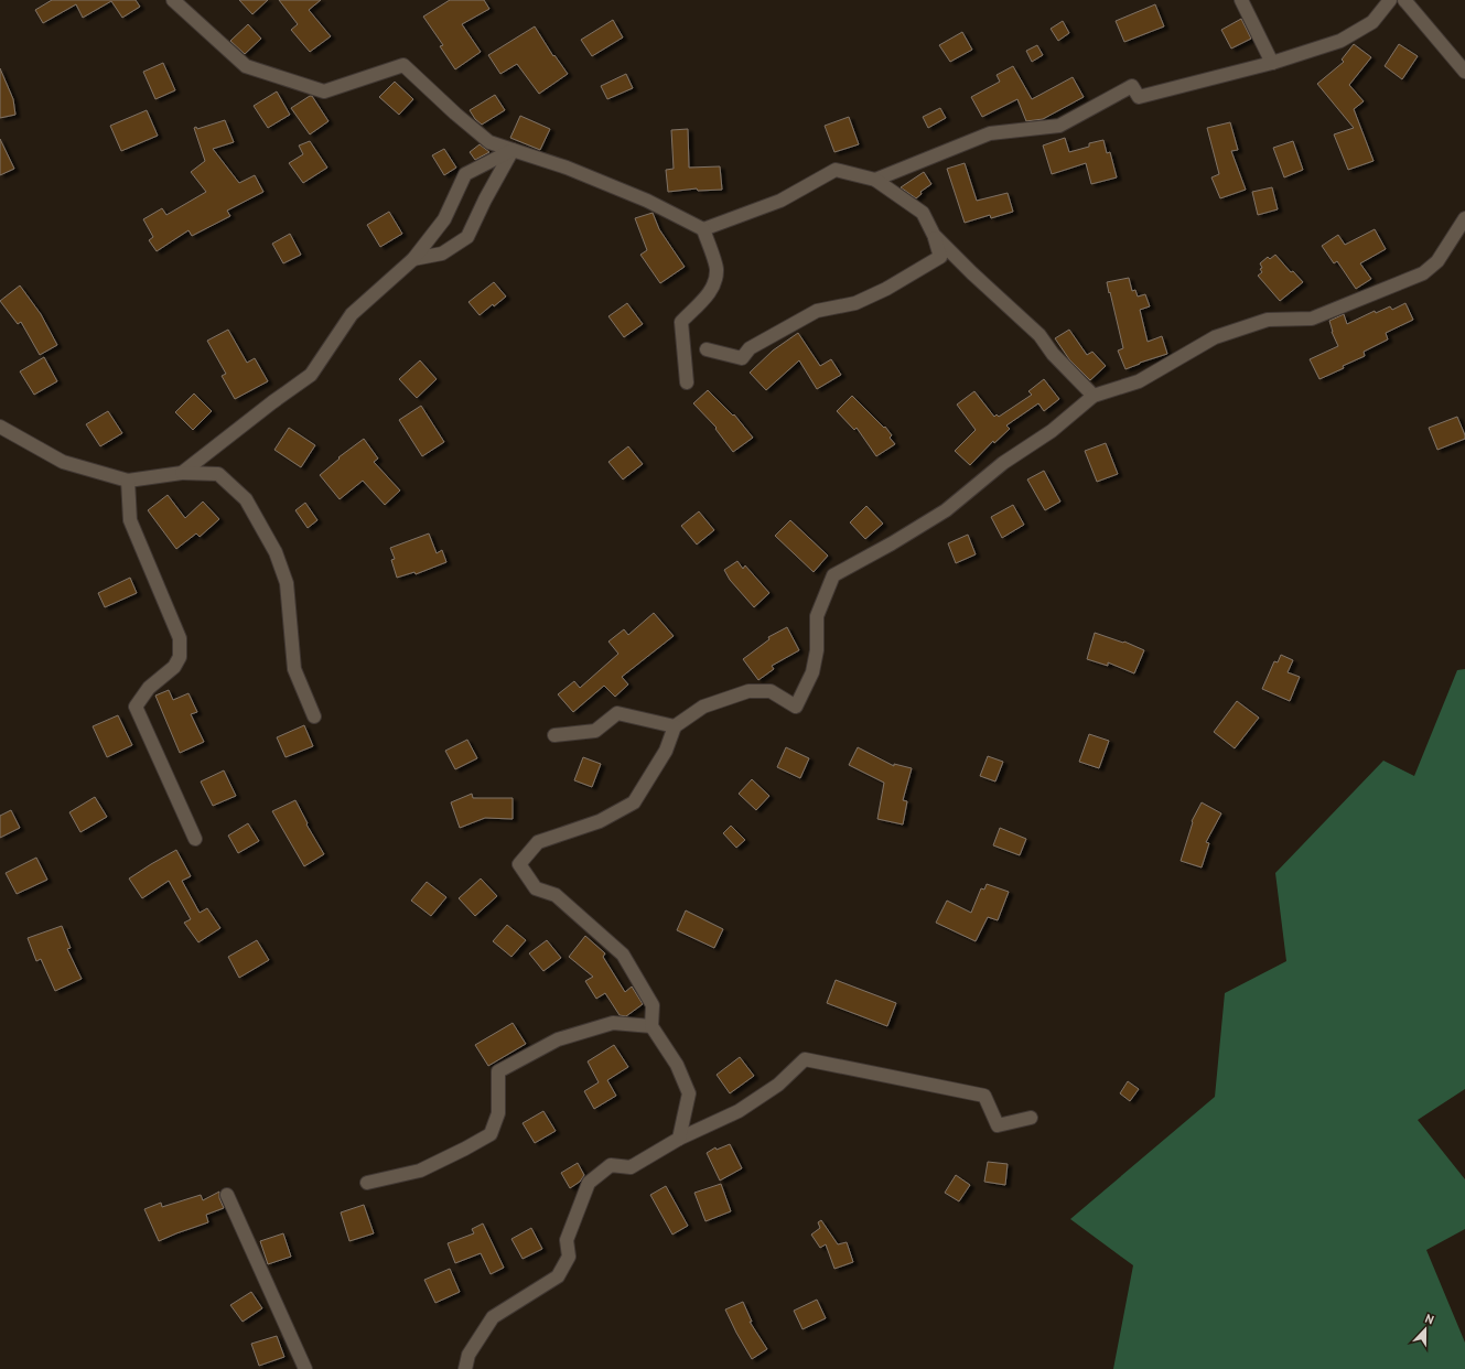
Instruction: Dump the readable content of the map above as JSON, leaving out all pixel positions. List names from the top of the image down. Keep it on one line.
{"north":"top"}
